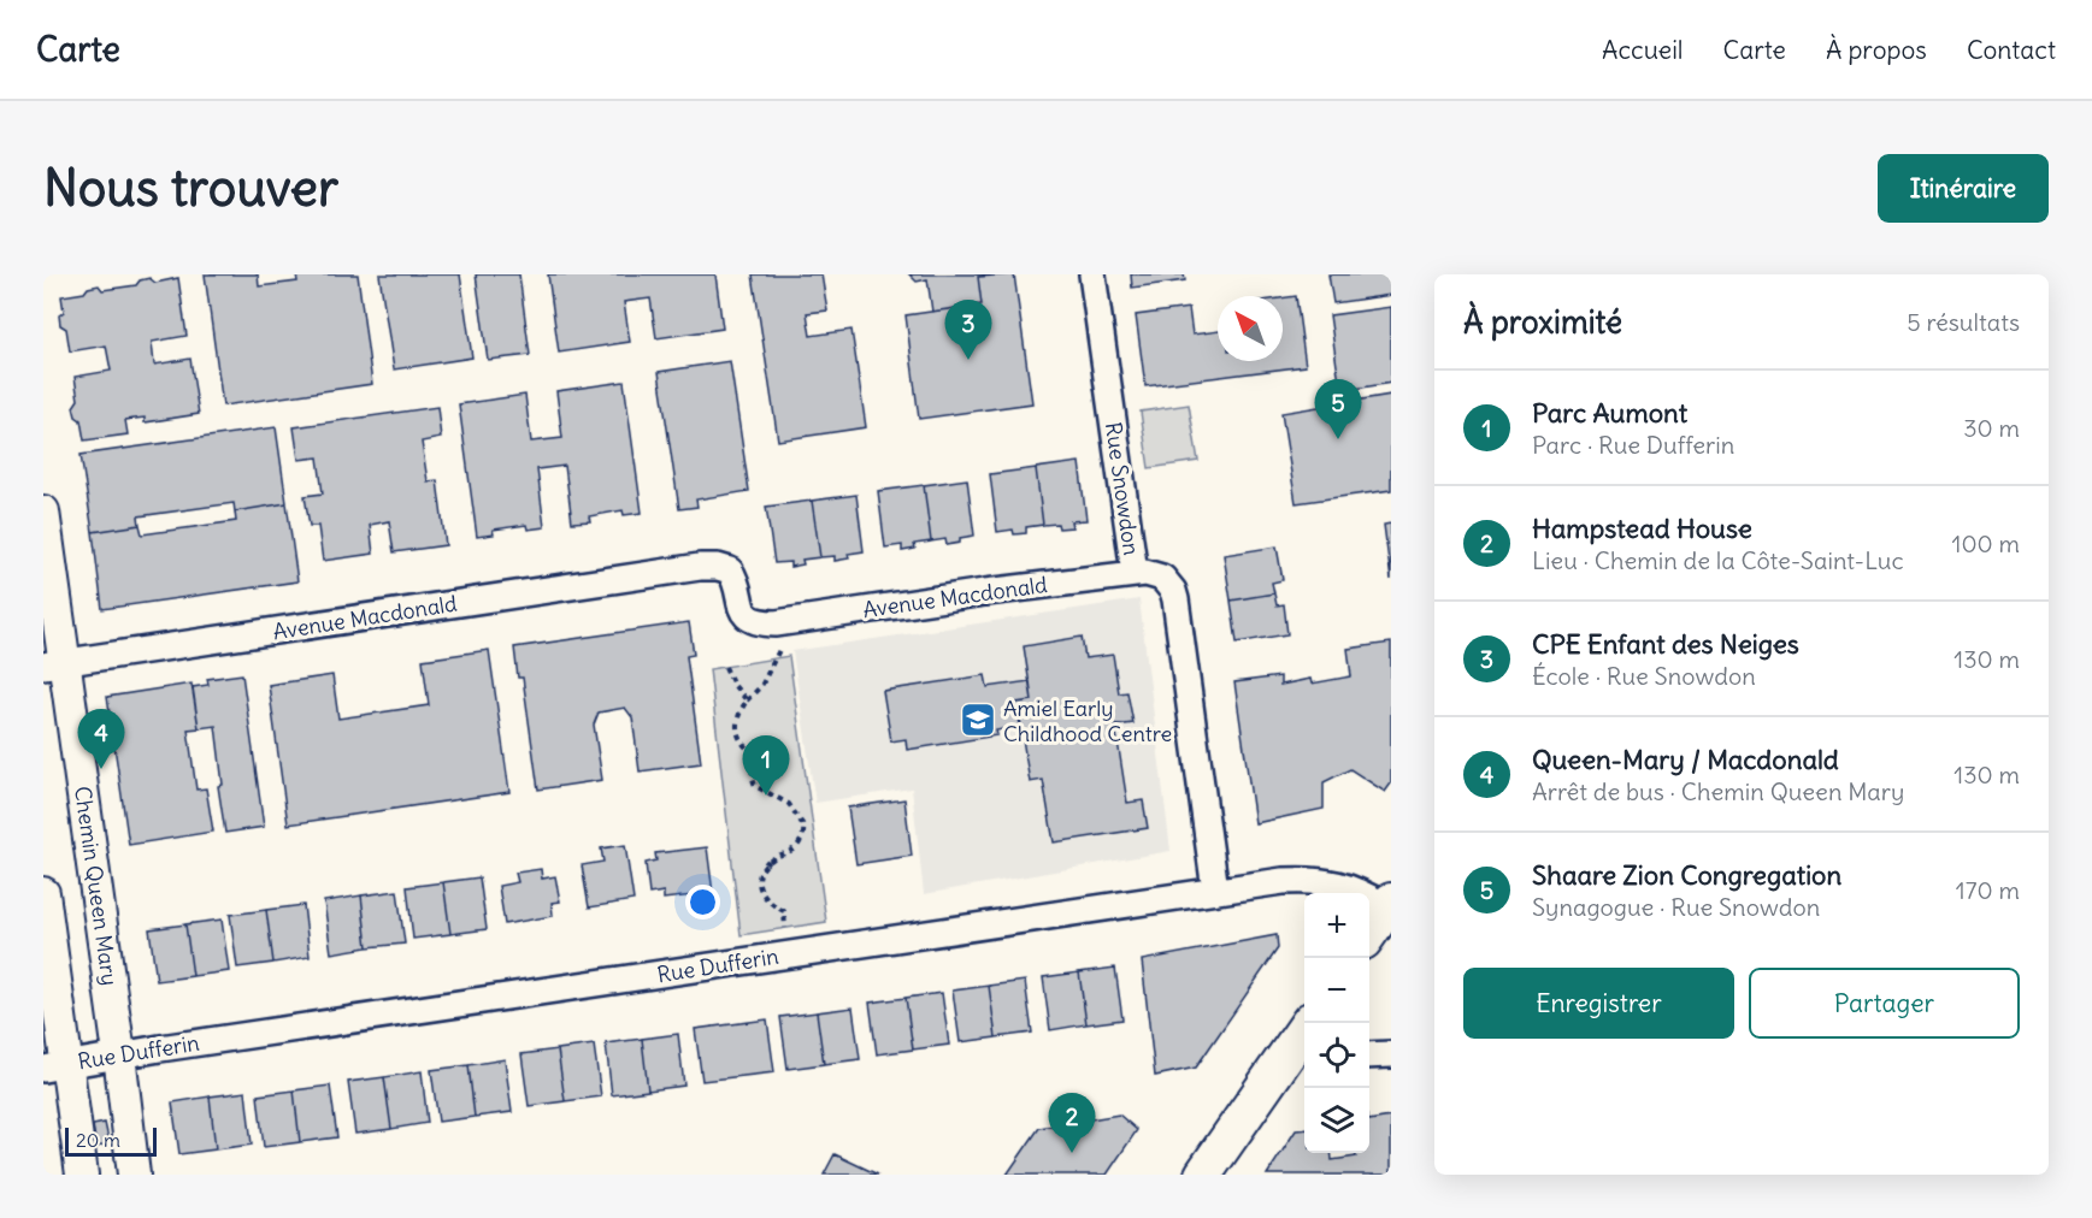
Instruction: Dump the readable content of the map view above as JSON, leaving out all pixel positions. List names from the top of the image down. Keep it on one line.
{"streets":{"street":["Rue Snowdon","Avenue Macdonald","Chemin Queen Mary","Rue Dufferin"]},"crossings":[["Rue Snowdon","Avenue Macdonald"],["Rue Snowdon","Rue Dufferin"],["Avenue Macdonald","Chemin Queen Mary"],["Chemin Queen Mary","Rue Dufferin"]],"places":{"school or university":["Amiel Early Childhood Centre"]},"scale_bar":"20 m","north":"top left","page":{"header":"Carte","nav":["Accueil","Carte","À propos","Contact"],"buttons":["Itinéraire",["Enregistrer","Partager"]],"title":"Nous trouver","heading":["À proximité","5 résultats"],"pins":["3","5","4","1","2"],"list":[{"mark":"1","name":"Parc Aumont","note":"Parc · Rue Dufferin","value":"30 m"},{"mark":"2","name":"Hampstead House","note":"Lieu · Chemin de la Côte-Saint-Luc","value":"100 m"},{"mark":"3","name":"CPE Enfant des Neiges","note":"École · Rue Snowdon","value":"130 m"},{"mark":"4","name":"Queen-Mary / Macdonald","note":"Arrêt de bus · Chemin Queen Mary","value":"130 m"},{"mark":"5","name":"Shaare Zion Congregation","note":"Synagogue · Rue Snowdon","value":"170 m"}],"map_buttons":["+","−"],"scale":"20 m"}}
